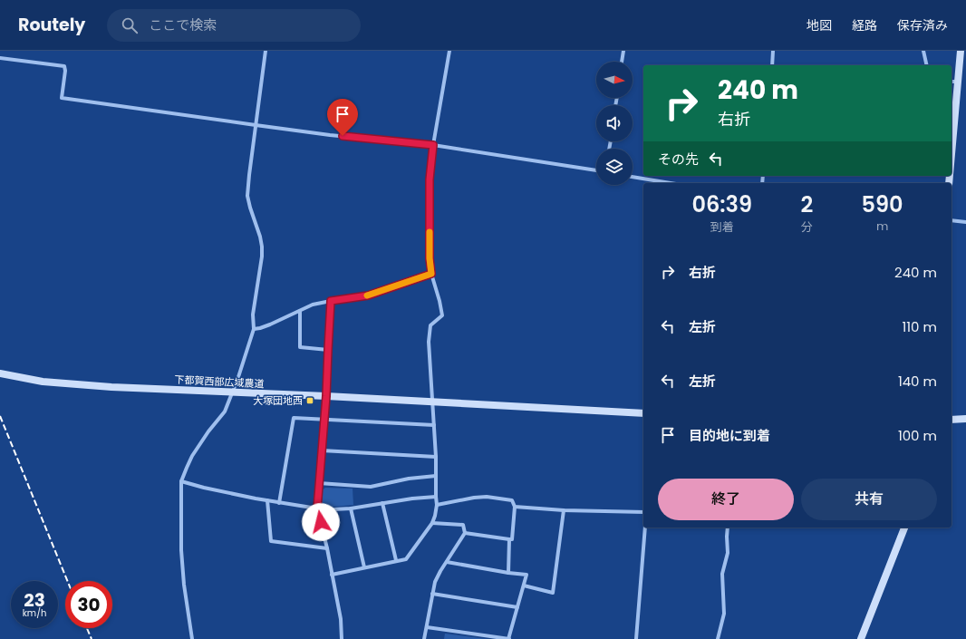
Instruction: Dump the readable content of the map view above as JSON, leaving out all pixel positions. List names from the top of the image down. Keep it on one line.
{"streets":{"street":["下都賀西部広域農道"]},"places":{"transit":["大塚団地西"]},"north":"right","page":{"header":"Routely","search":"ここで検索","nav":["地図","経路","保存済み"],"turn":["240 m","右折"],"then":"その先","eta":["06:39","到着","2","分","590","m"],"list":[{"name":"右折","value":"240 m"},{"name":"左折","value":"110 m"},{"name":"左折","value":"140 m"},{"name":"目的地に到着","value":"100 m"}],"buttons":["終了","共有"],"speed":"23 km/h","limit":"30"}}
